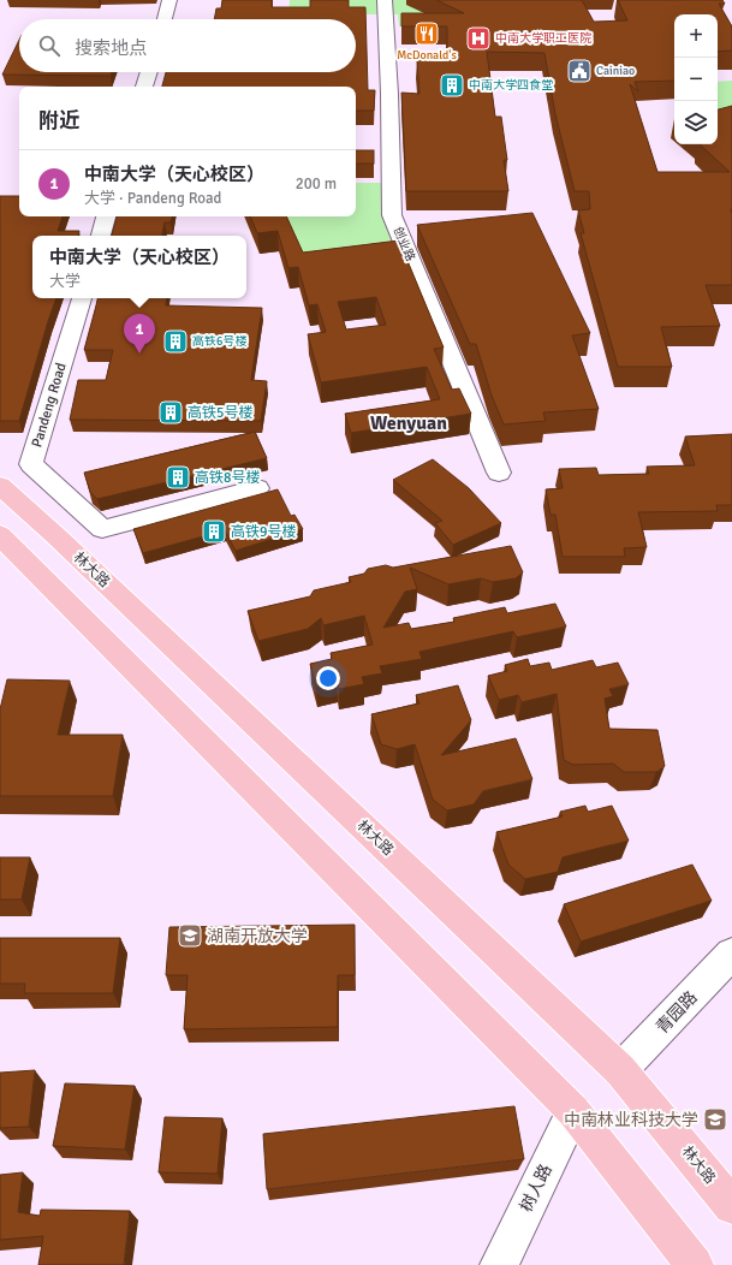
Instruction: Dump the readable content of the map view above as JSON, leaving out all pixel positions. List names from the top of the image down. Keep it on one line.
{"streets":{"main road":["林大路"],"street":["创业路","Pandeng Road","青园路","树人路"]},"crossings":[["林大路","青园路"]],"districts":["Wenyuan"],"places":{"restaurant":["McDonald's"],"hospital":["中南大学职工医院"],"public building":["Cainiao"],"building":["中南大学四食堂","高铁6号楼","高铁5号楼","高铁8号楼","高铁9号楼"],"school or university":["湖南开放大学","中南林业科技大学"]},"page":{"map_buttons":["+","−"],"search":"搜索地点","heading":"附近","list":[{"mark":"1","name":"中南大学（天心校区）","note":"大学 · Pandeng Road","value":"200 m"}],"popup":["中南大学（天心校区）","大学"],"pins":"1"}}
